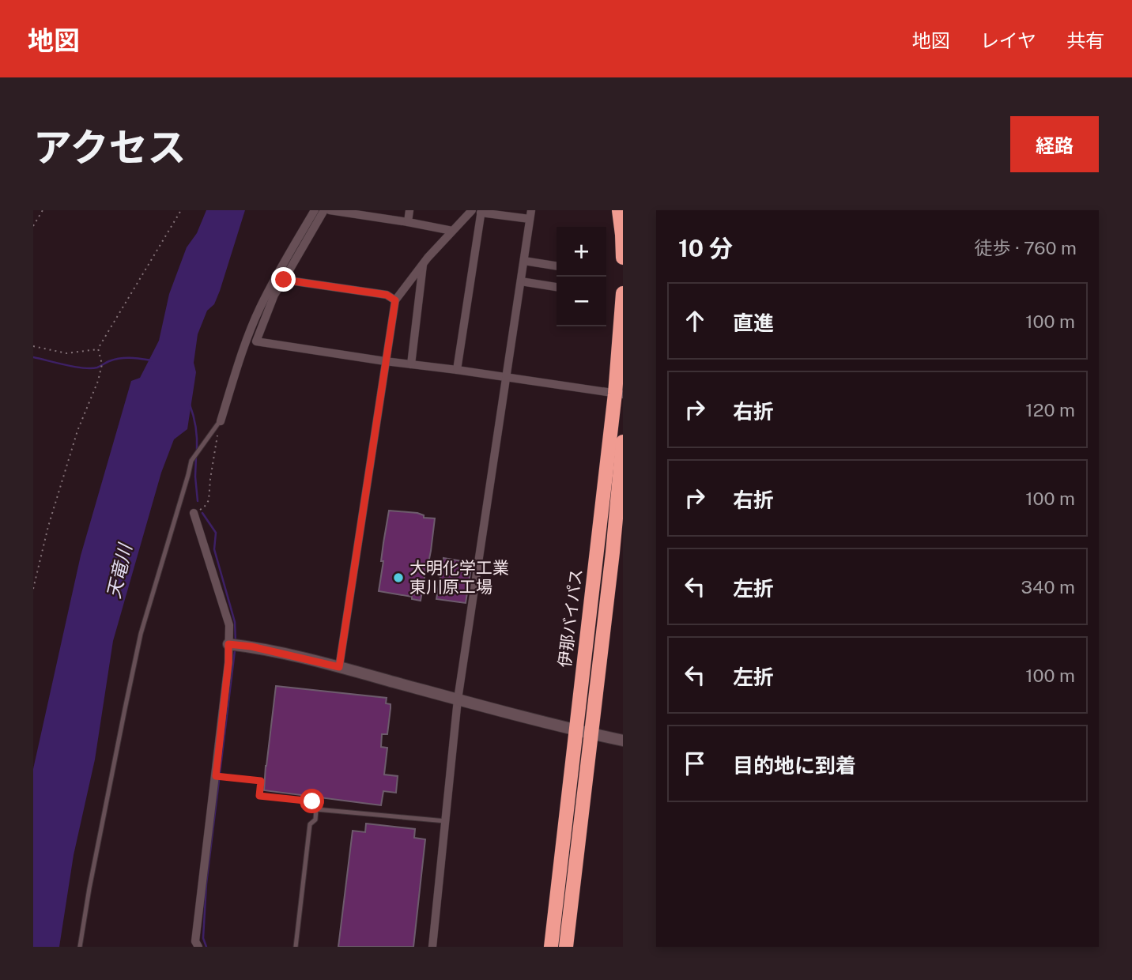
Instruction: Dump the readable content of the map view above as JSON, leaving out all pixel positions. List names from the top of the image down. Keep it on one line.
{"streets":{"highway":["伊那バイパス"]},"water":["天竜川"],"places":["大明化学工業 東川原工場"],"page":{"header":"地図","nav":["地図","レイヤ","共有"],"title":"アクセス","buttons":"経路","heading":["10 分","徒歩 · 760 m"],"map_buttons":["+","−"],"list":[["直進","100 m"],["右折","120 m"],["右折","100 m"],["左折","340 m"],["左折","100 m"],"目的地に到着"]}}
